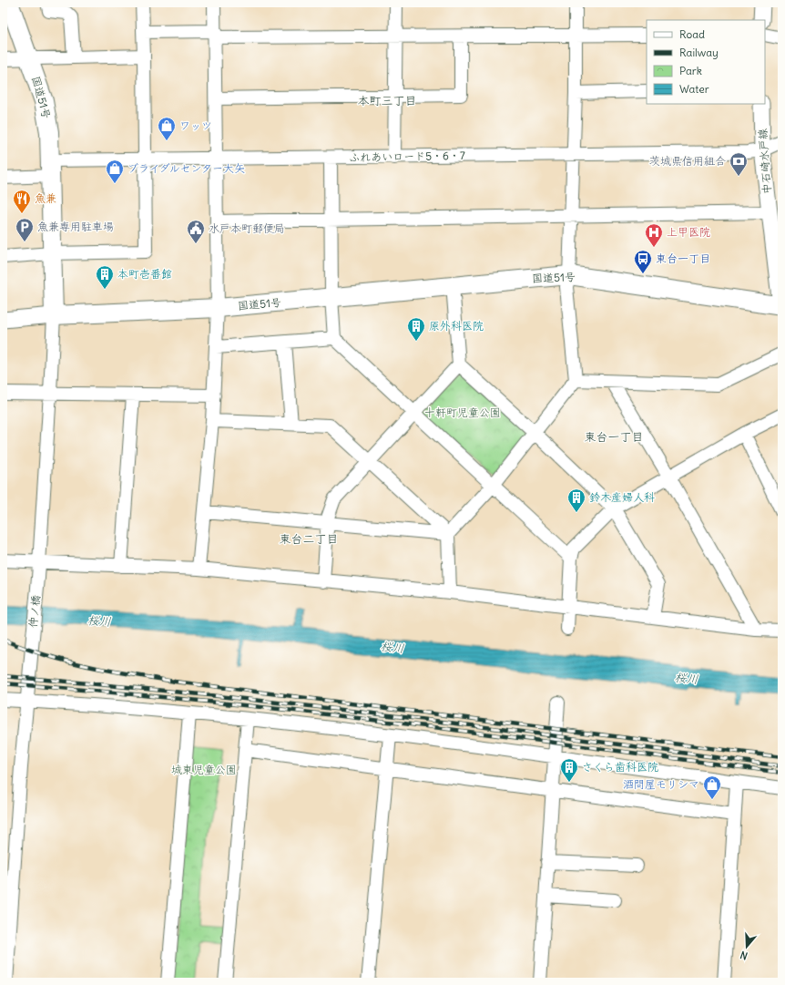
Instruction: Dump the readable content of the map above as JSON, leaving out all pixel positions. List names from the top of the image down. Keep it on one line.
{"streets":{"highway":["国道51号"],"main road":["中石崎水戸線"],"street":["ふれあいロード5・6・7","仲ノ橋"]},"crossings":[["国道51号","ふれあいロード5・6・7"],["国道51号","中石崎水戸線"],["国道51号","仲ノ橋"],["ふれあいロード5・6・7","中石崎水戸線"]],"districts":["本町三丁目","東台一丁目","東台二丁目"],"water":["桜川"],"parks":["十軒町児童公園","城東児童公園"],"places":{"shop":["ワッツ","ブライダルセンター大矢","酒問屋モリシマ"],"bank":["茨城県信用組合"],"restaurant":["魚兼"],"parking":["魚兼専用駐車場"],"public building":["水戸本町郵便局"],"hospital":["上甲医院"],"bus stop":["東台一丁目"],"building":["本町壱番館","原外科医院","鈴木産婦人科","さくら歯科医院"]},"legend":["Road","Railway","Park","Water"],"north":"bottom"}
